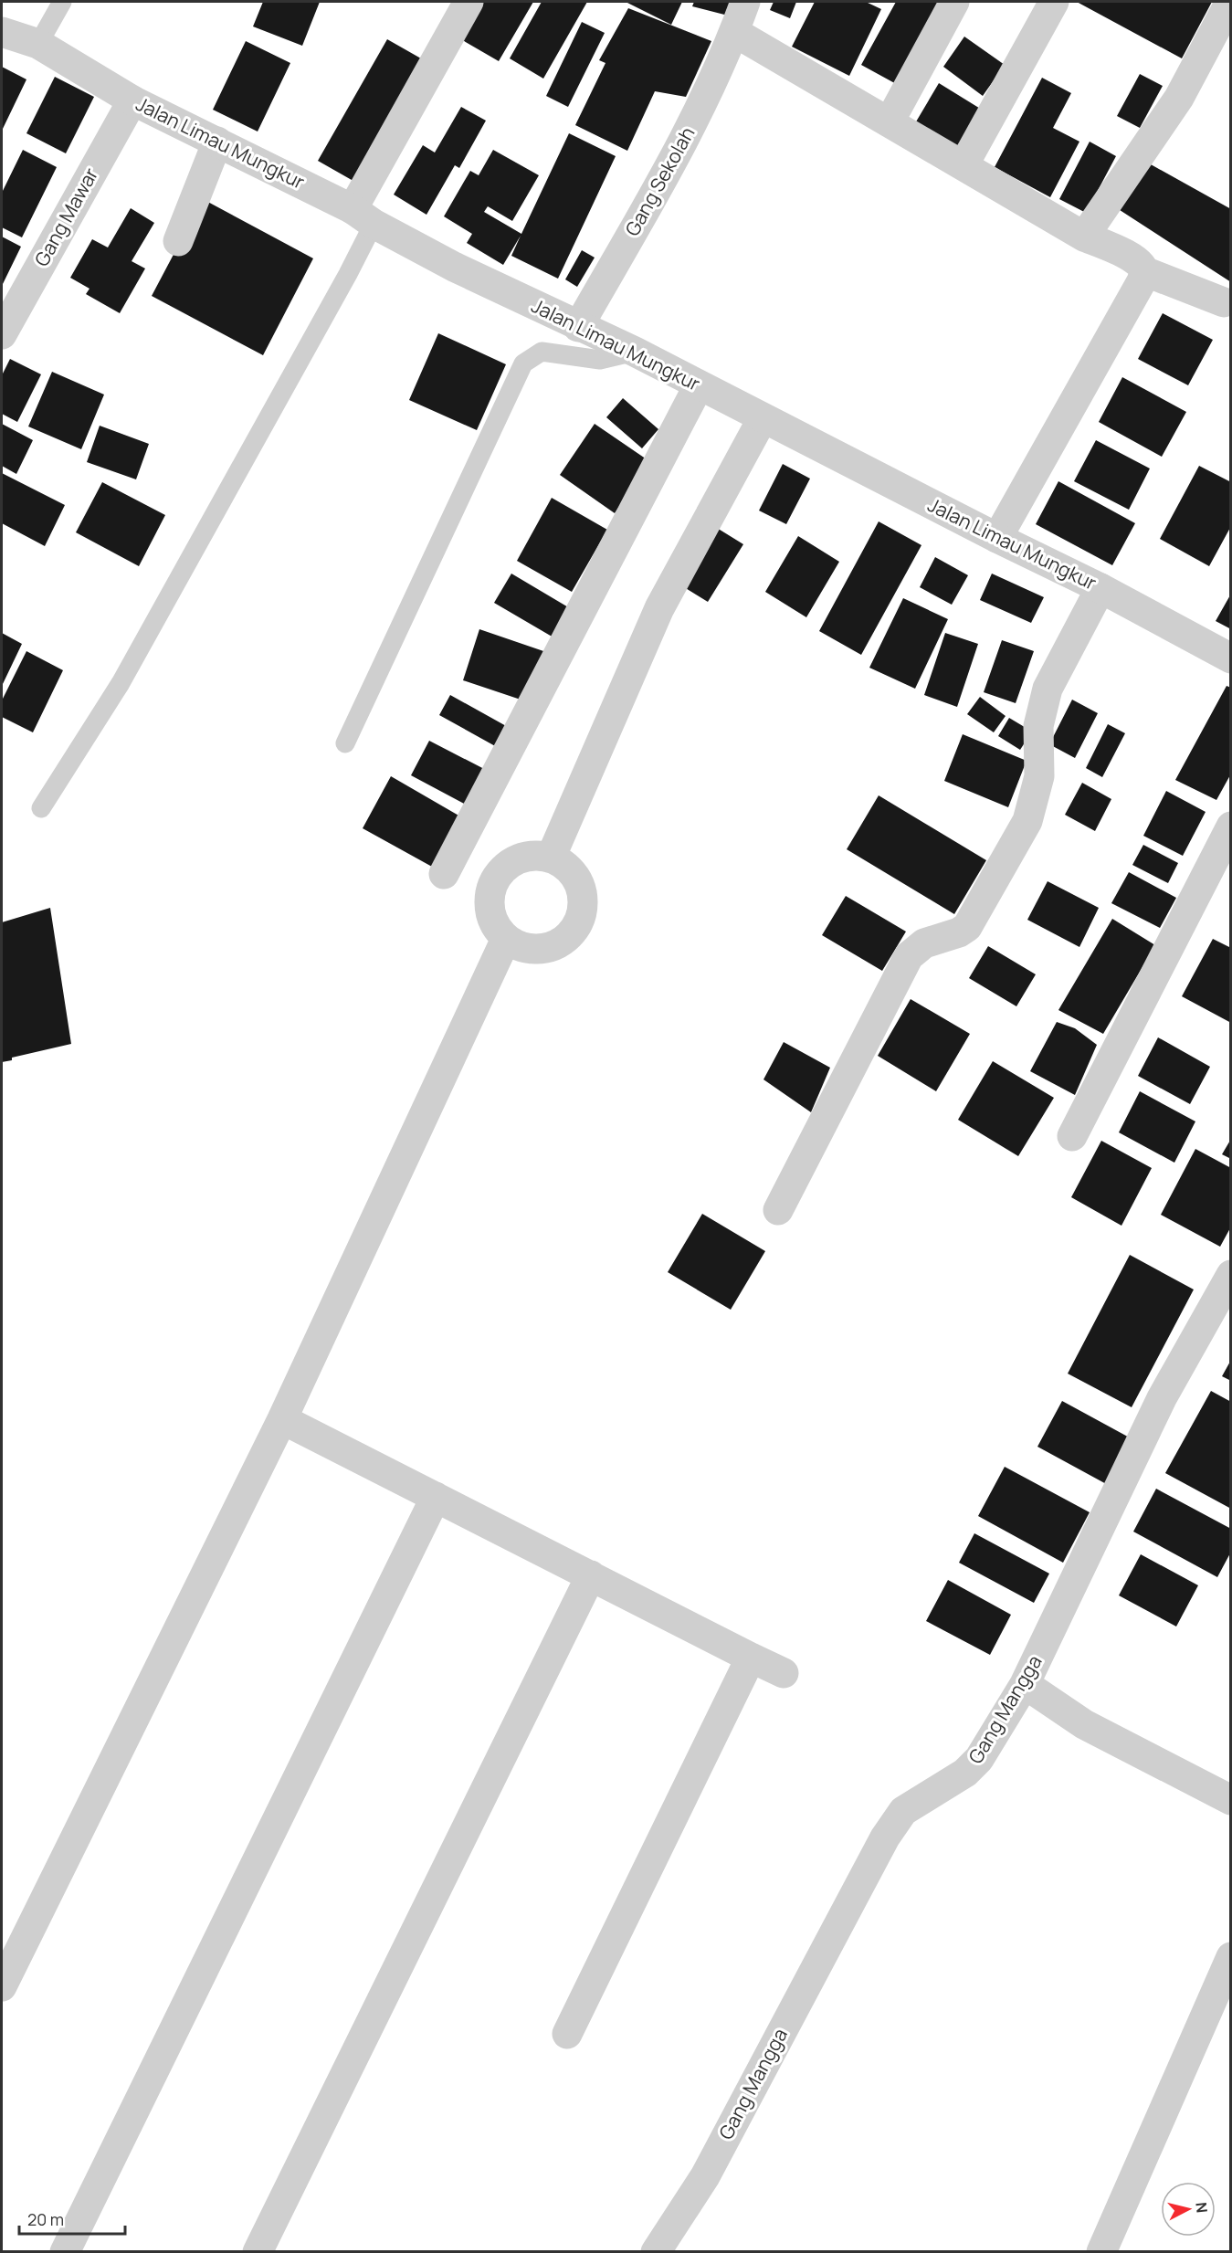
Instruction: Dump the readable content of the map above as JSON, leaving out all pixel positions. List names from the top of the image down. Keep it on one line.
{"streets":{"street":["Jalan Limau Mungkur","Gang Sekolah","Gang Mawar","Gang Mangga"]},"crossings":[["Jalan Limau Mungkur","Gang Sekolah"],["Jalan Limau Mungkur","Gang Mawar"]],"scale_bar":"20 m","north":"right"}
